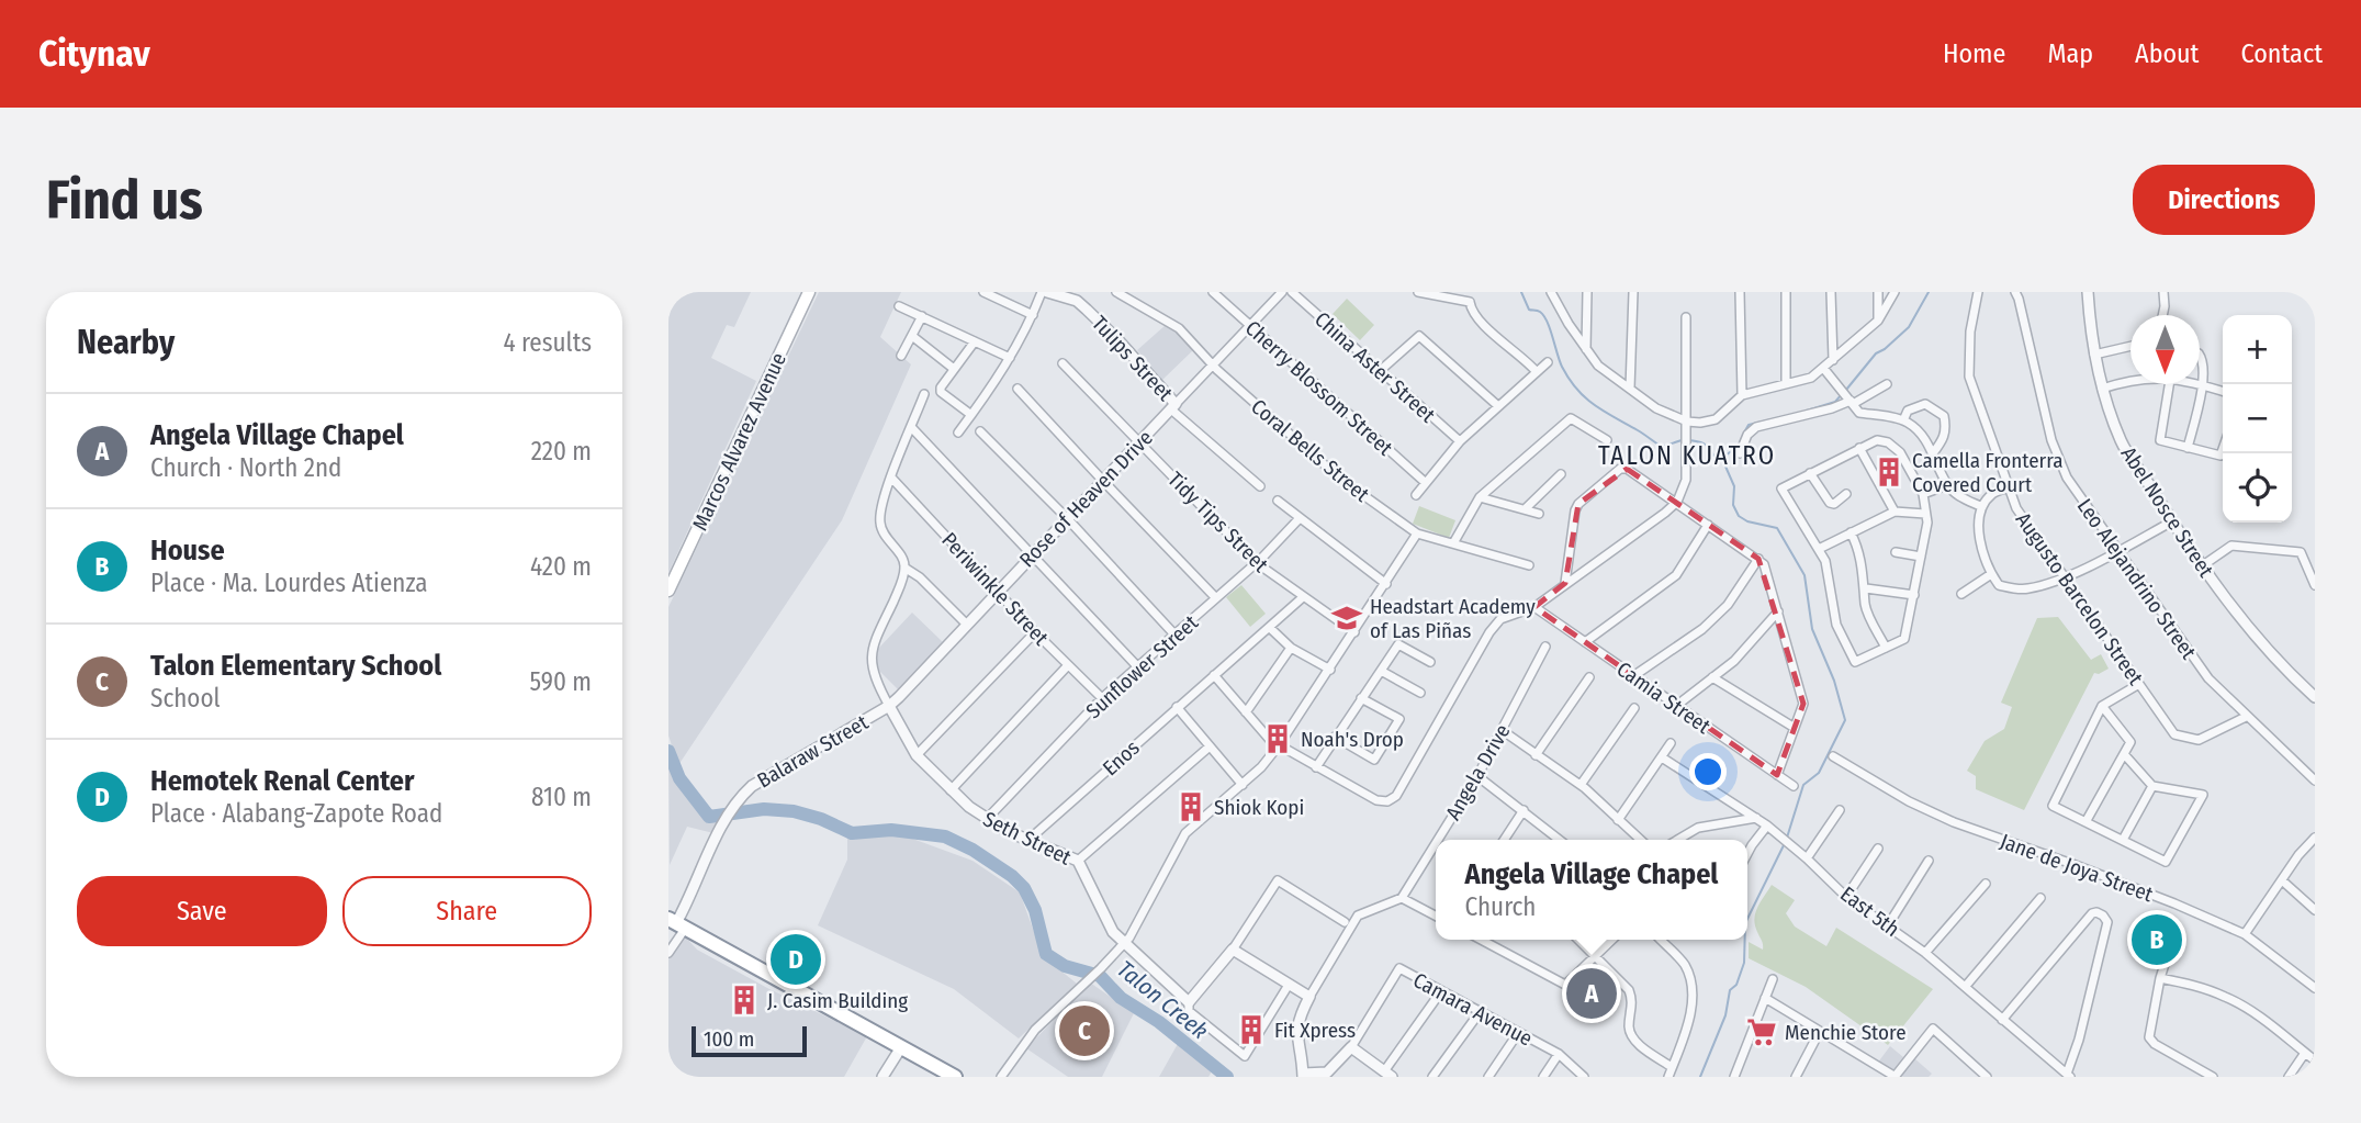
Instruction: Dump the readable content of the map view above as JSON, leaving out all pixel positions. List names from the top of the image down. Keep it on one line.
{"streets":{"main road":["Marcos Alvarez Avenue"],"street":["Tulips Street","China Aster Street","Cherry Blossom Street","Coral Bells Street","Rose of Heaven Drive","Abel Nosce Street","Tidy Tips Street","Leo Alejandrino Street","Periwinkle Street","Augusto Barcelon Street","Sunflower Street","Camia Street","Balaraw Street","Enos","Angela Drive","Seth Street","Jane de Joya Street","East 5th","Camara Avenue"]},"crossings":[["Tulips Street","Rose of Heaven Drive"],["Cherry Blossom Street","Rose of Heaven Drive"],["Coral Bells Street","Rose of Heaven Drive"],["Rose of Heaven Drive","Tidy Tips Street"],["Rose of Heaven Drive","Periwinkle Street"],["Rose of Heaven Drive","Balaraw Street"],["Rose of Heaven Drive","Seth Street"],["Tidy Tips Street","Sunflower Street"],["Tidy Tips Street","Enos"],["Leo Alejandrino Street","Augusto Barcelon Street"],["Periwinkle Street","Sunflower Street"],["Sunflower Street","Seth Street"],["Balaraw Street","Seth Street"],["Enos","Seth Street"]],"districts":["TALON KUATRO"],"water":["Talon Creek"],"places":{"building":["Camella Fronterra Covered Court","Noah's Drop","Shiok Kopi","J. Casim Building","Fit Xpress"],"school or university":["Headstart Academy of Las Piñas"],"supermarket":["Menchie Store"]},"scale_bar":"100 m","north":"bottom","page":{"header":"Citynav","nav":["Home","Map","About","Contact"],"buttons":["Directions",["Save","Share"]],"title":"Find us","heading":["Nearby","4 results"],"map_buttons":["+","−"],"list":[{"mark":"A","name":"Angela Village Chapel","note":"Church · North 2nd","value":"220 m"},{"mark":"B","name":"House","note":"Place · Ma. Lourdes Atienza","value":"420 m"},{"mark":"C","name":"Talon Elementary School","note":"School","value":"590 m"},{"mark":"D","name":"Hemotek Renal Center","note":"Place · Alabang-Zapote Road","value":"810 m"}],"popup":["Angela Village Chapel","Church"],"pins":["B","D","A","C"],"scale":"100 m"}}
